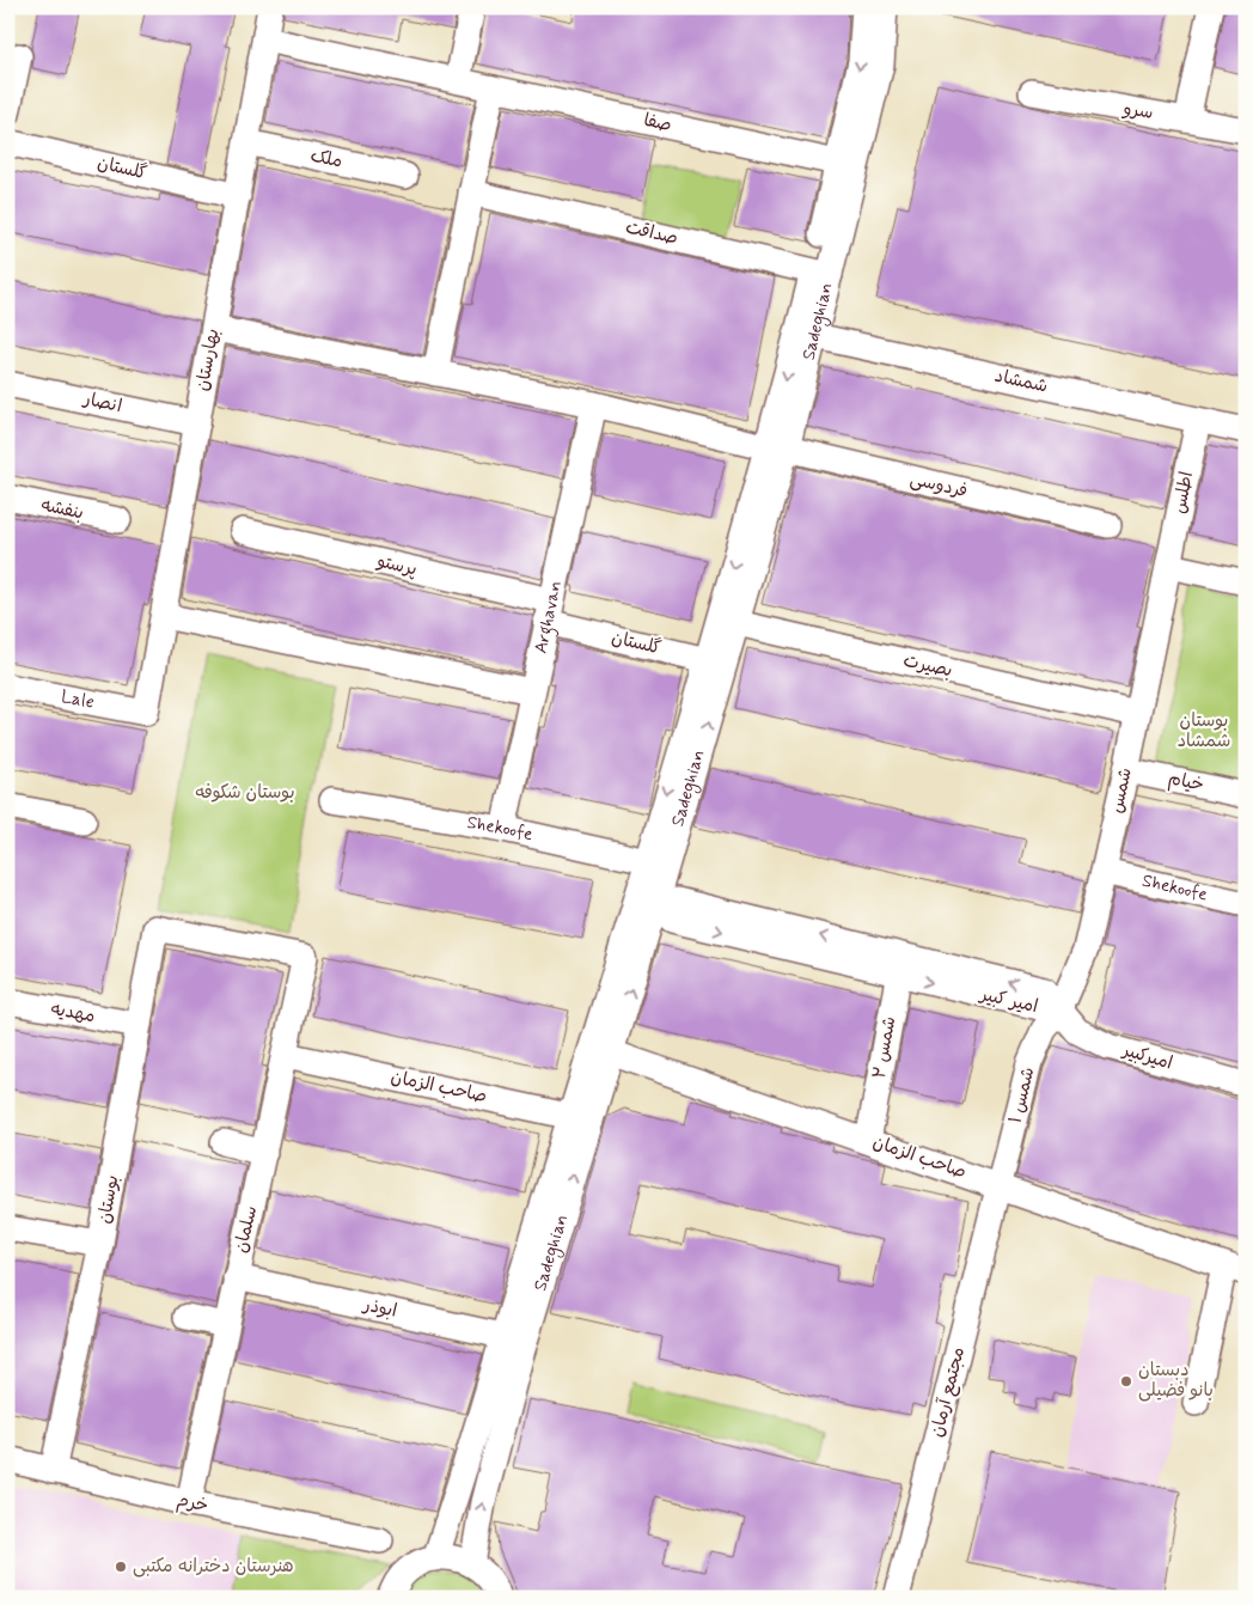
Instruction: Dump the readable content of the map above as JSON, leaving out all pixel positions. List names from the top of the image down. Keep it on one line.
{"streets":{"street":["سرو","صفا","ملک","گلستان","صداقت","Sadeghian","بهارستان","شمشاد","انصار","فردوسی","اطلس","بنفشه","پرستو","Arghavan","بصیرت","Lale","خیام","شمس","Shekoofe","امیر کبیر","مهدیه","شمس ۲","امیرکبیر","صاحب الزمان","شمس ۱","بوستان","سلمان","ابوذر","مجتمع آرمان","خرم"]},"crossings":[["صفا","Sadeghian"],["صفا","بهارستان"],["ملک","بهارستان"],["گلستان","Sadeghian"],["گلستان","بهارستان"],["گلستان","پرستو"],["گلستان","Arghavan"],["صداقت","Sadeghian"],["Sadeghian","شمشاد"],["Sadeghian","فردوسی"],["Sadeghian","بصیرت"],["Sadeghian","Shekoofe"],["Sadeghian","صاحب الزمان"],["Sadeghian","ابوذر"],["بهارستان","انصار"],["بهارستان","Lale"],["شمشاد","اطلس"],["اطلس","شمس"],["پرستو","Arghavan"],["Arghavan","Shekoofe"],["بصیرت","شمس"],["خیام","شمس"],["شمس","Shekoofe"],["شمس","امیر کبیر"],["شمس","امیرکبیر"],["شمس","شمس ۱"],["امیر کبیر","شمس ۲"],["امیر کبیر","امیرکبیر"],["امیر کبیر","شمس ۱"],["مهدیه","بوستان"],["شمس ۲","صاحب الزمان"],["امیرکبیر","شمس ۱"],["صاحب الزمان","شمس ۱"],["صاحب الزمان","سلمان"],["صاحب الزمان","مجتمع آرمان"],["شمس ۱","مجتمع آرمان"],["بوستان","سلمان"],["بوستان","خرم"],["سلمان","ابوذر"],["سلمان","خرم"]],"parks":["بوستان شمشاد","بوستان شکوفه"],"places":["دبستان بانو فضیلی","هنرستان دخترانه مکتبی"]}
